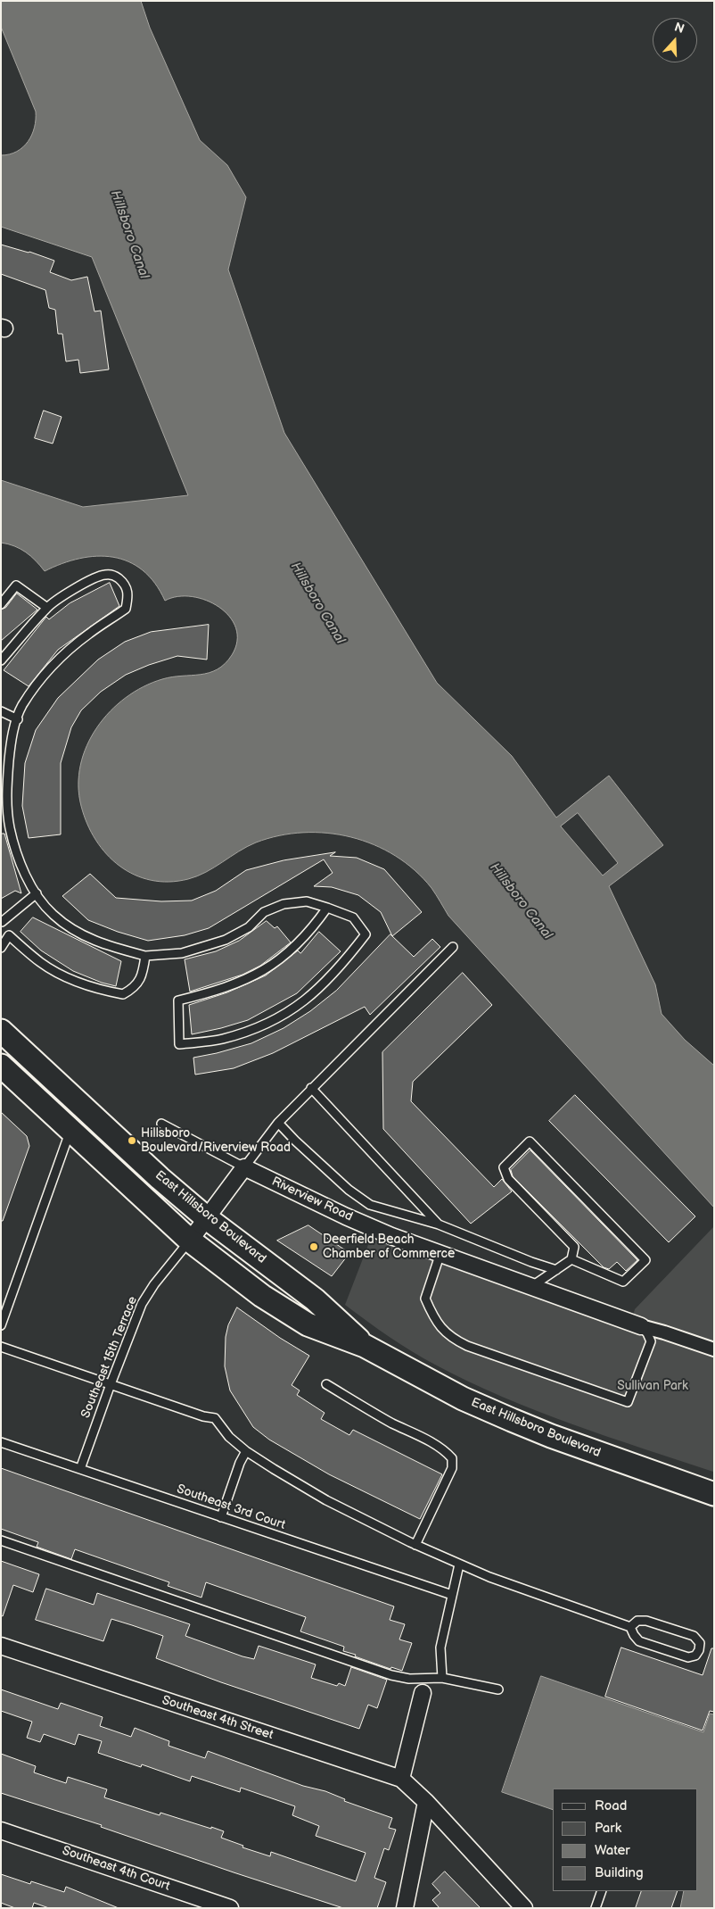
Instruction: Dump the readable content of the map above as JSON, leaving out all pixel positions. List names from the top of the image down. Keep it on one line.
{"streets":{"main road":["East Hillsboro Boulevard"],"street":["Riverview Road","Southeast 4th Street","Southeast 4th Court"],"lane":["Southeast 15th Terrace","Southeast 3rd Court"]},"crossings":[["East Hillsboro Boulevard","Southeast 15th Terrace"],["Southeast 15th Terrace","Southeast 3rd Court"]],"water":["Hillsboro Canal"],"parks":["Sullivan Park"],"places":["Hillsboro Boulevard/Riverview Road","Deerfield Beach Chamber of Commerce"],"legend":["Road","Park","Water","Building"],"north":"top"}
